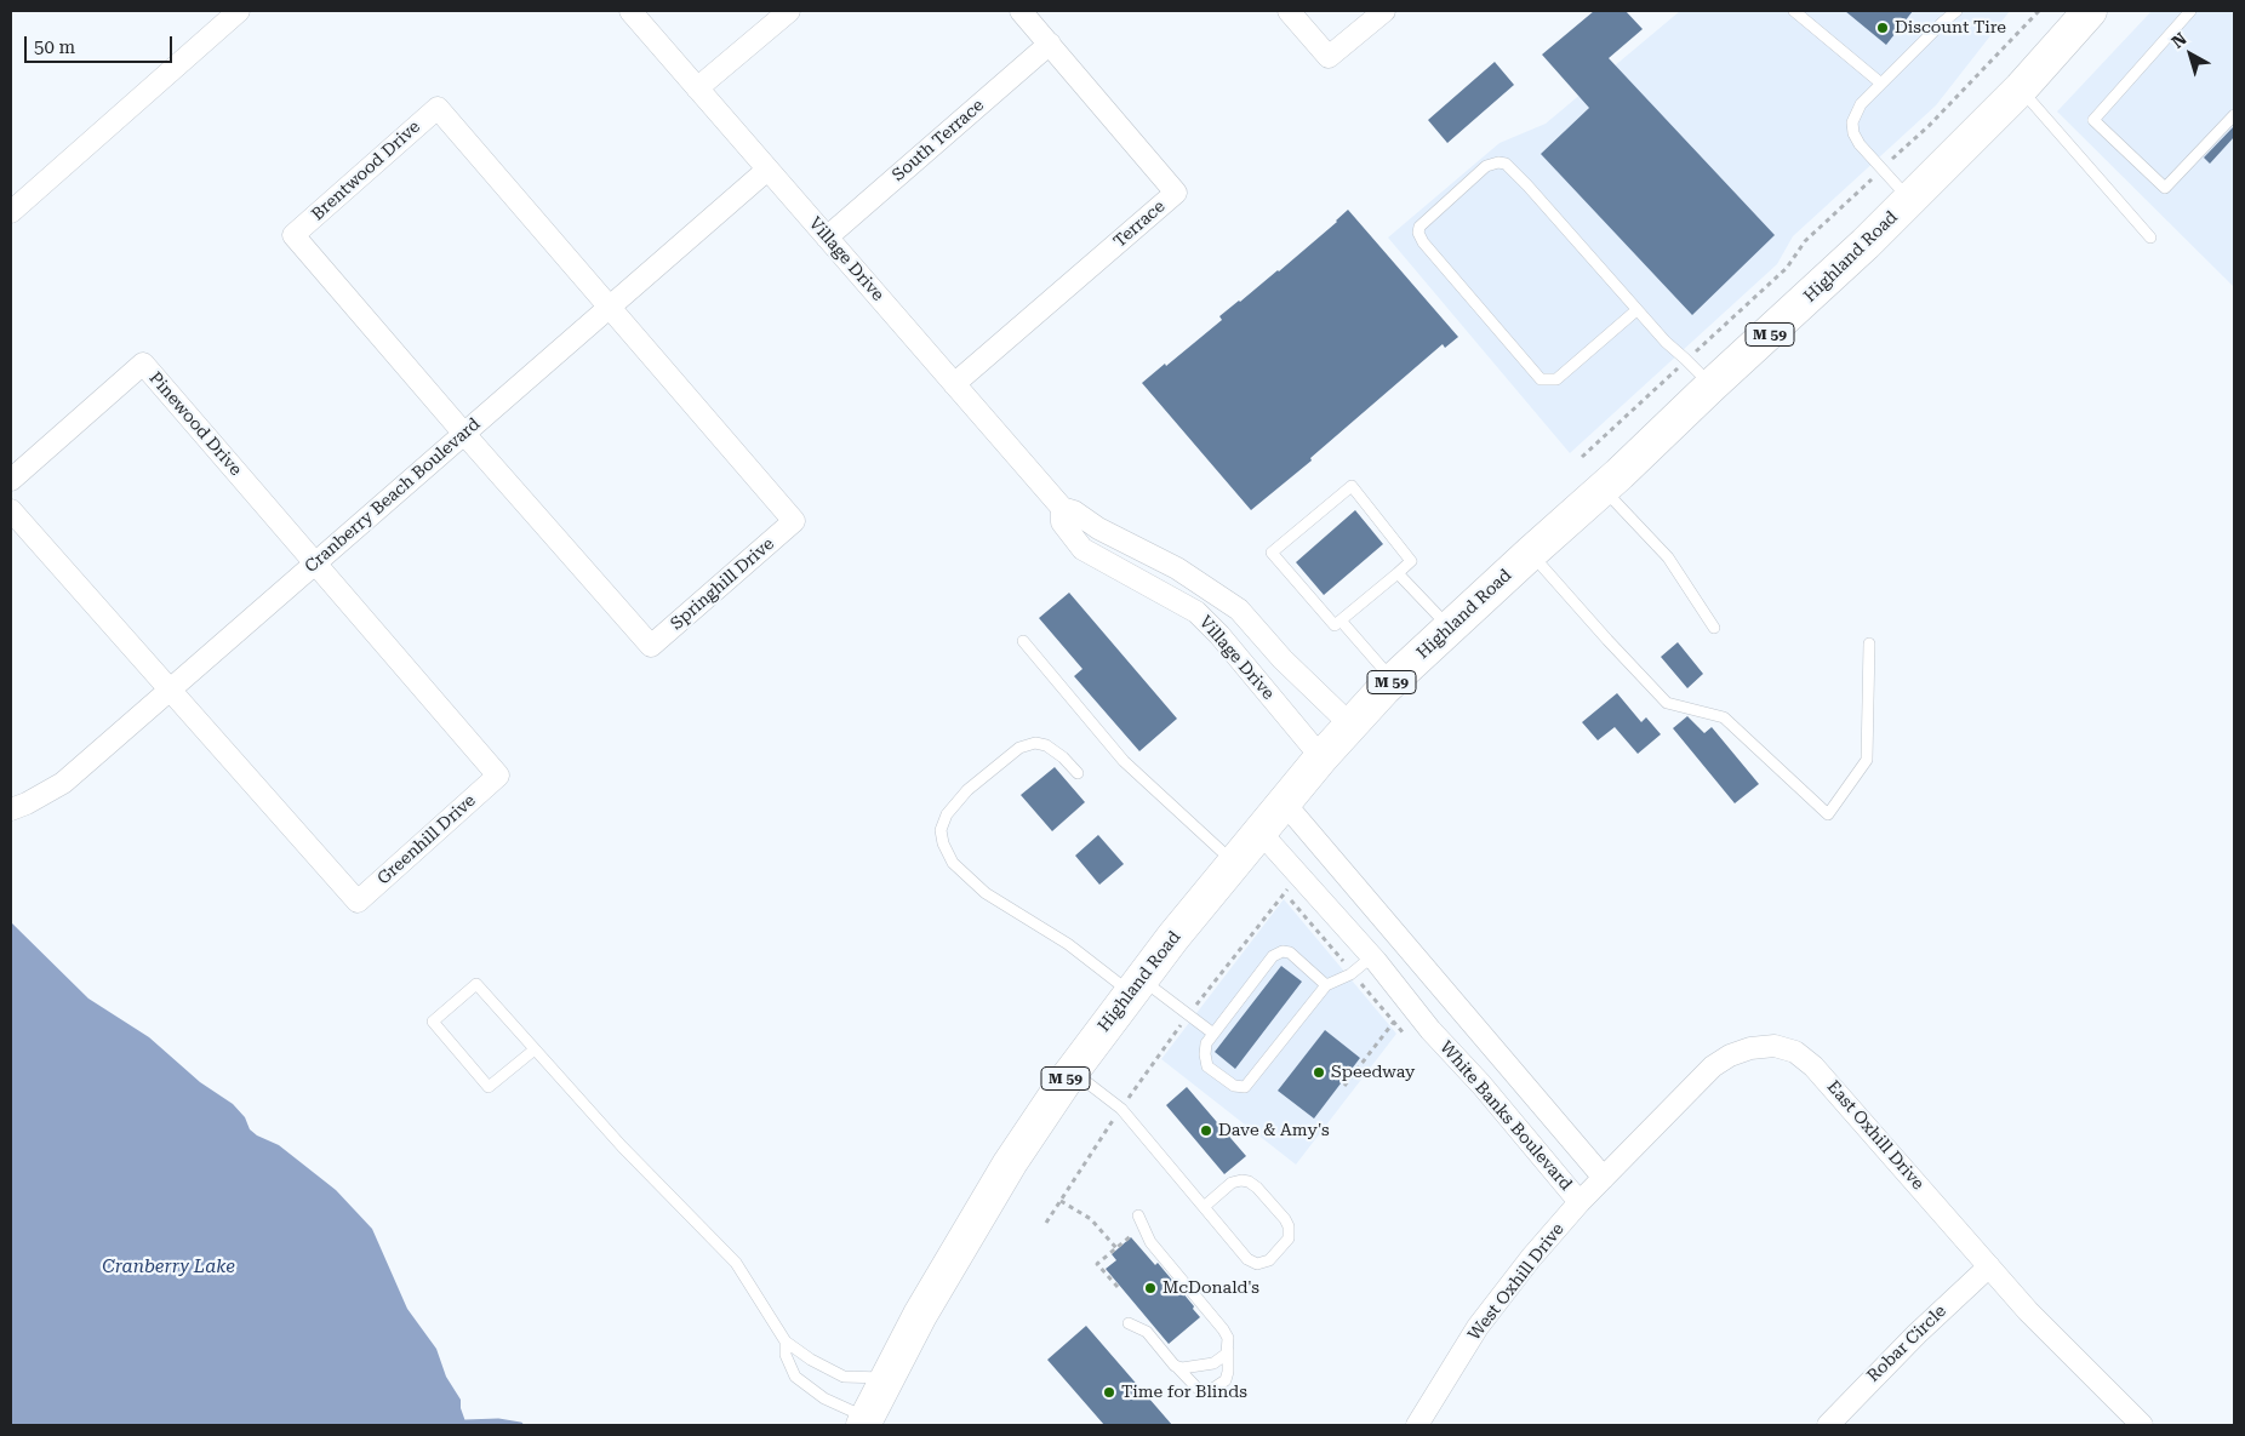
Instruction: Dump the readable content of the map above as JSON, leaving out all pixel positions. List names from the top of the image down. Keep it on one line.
{"streets":{"highway":["Highland Road","M 59"],"street":["South Terrace","Brentwood Drive","Terrace","Village Drive","Pinewood Drive","Cranberry Beach Boulevard","Springhill Drive","Greenhill Drive","White Banks Boulevard","East Oxhill Drive","West Oxhill Drive","Robar Circle"]},"crossings":[["South Terrace","Terrace"],["South Terrace","Village Drive"],["Brentwood Drive","Cranberry Beach Boulevard"],["Brentwood Drive","Springhill Drive"],["Terrace","Village Drive"],["Highland Road","Village Drive"],["Highland Road","White Banks Boulevard"],["Village Drive","Cranberry Beach Boulevard"],["Pinewood Drive","Cranberry Beach Boulevard"],["Pinewood Drive","Greenhill Drive"],["Cranberry Beach Boulevard","Springhill Drive"],["Cranberry Beach Boulevard","Greenhill Drive"],["White Banks Boulevard","East Oxhill Drive"],["White Banks Boulevard","West Oxhill Drive"],["East Oxhill Drive","West Oxhill Drive"],["East Oxhill Drive","Robar Circle"]],"water":["Cranberry Lake"],"places":["Discount Tire","Speedway","Dave & Amy's","McDonald's","Time for Blinds"],"scale_bar":"50 m","north":"top left"}
